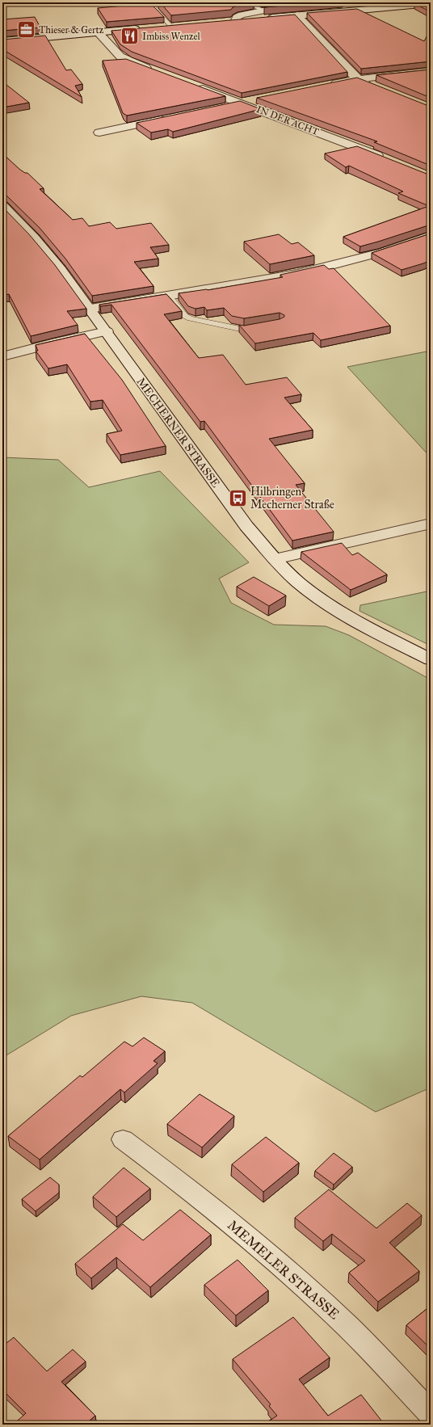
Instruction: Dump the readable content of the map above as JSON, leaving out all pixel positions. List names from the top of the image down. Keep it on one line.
{"streets":{"street":["IN DER ACHT","MECHERNER STRASSE","MEMELER STRASSE"]},"places":{"office":["Thieser & Gertz"],"restaurant":["Imbiss Wenzel"],"bus stop":["Hilbringen Mecherner Straße"]}}
